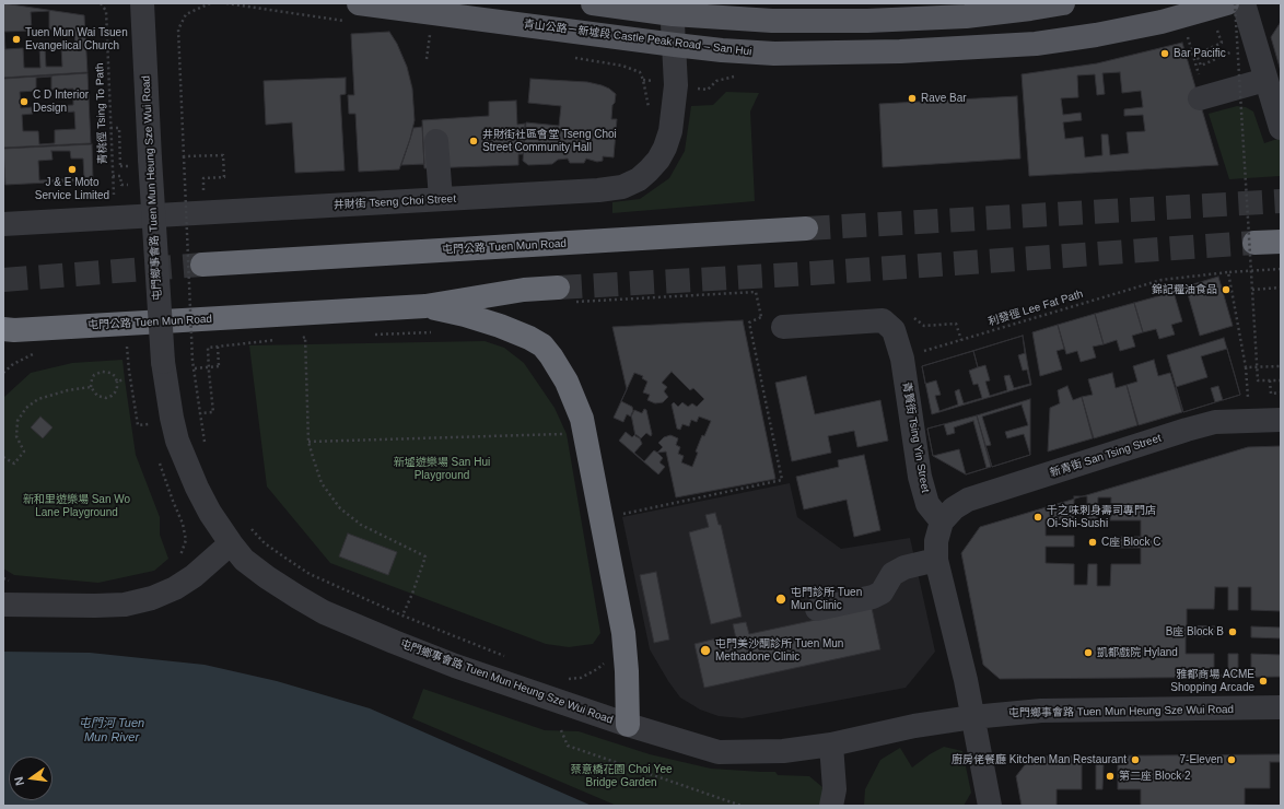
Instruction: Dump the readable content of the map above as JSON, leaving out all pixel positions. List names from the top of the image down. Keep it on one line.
{"streets":{"highway":["屯門公路 Tuen Mun Road"],"main road":["青山公路－新墟段 Castle Peak Road – San Hui"],"street":["屯門鄉事會路 Tuen Mun Heung Sze Wui Road","井財街 Tseng Choi Street","青賢街 Tsing Yin Street","新青街 San Tsing Street"],"path":["青桃徑 Tsing To Path","利發徑 Lee Fat Path"]},"crossings":[["青山公路－新墟段 Castle Peak Road – San Hui","井財街 Tseng Choi Street"],["青賢街 Tsing Yin Street","新青街 San Tsing Street"]],"water":["屯門河 Tuen Mun River"],"parks":["新墟遊樂場 San Hui Playground","新和里遊樂場 San Wo Lane Playground","蔡意橋花園 Choi Yee Bridge Garden"],"places":["Tuen Mun Wai Tsuen Evangelical Church","Bar Pacific","Rave Bar","C D Interior Design","井財街社區會堂 Tseng Choi Street Community Hall","J & E Moto Service Limited","錦記糧油食品","千之味刺身壽司專門店 Oi-Shi-Sushi","C座 Block C","屯門診所 Tuen Mun Clinic","B座 Block B","屯門美沙酮診所 Tuen Mun Methadone Clinic","凱都戲院 Hyland","雅都商場 ACME Shopping Arcade","廚房佬餐廳 Kitchen Man Restaurant","7-Eleven","第二座 Block 2"],"north":"left"}
